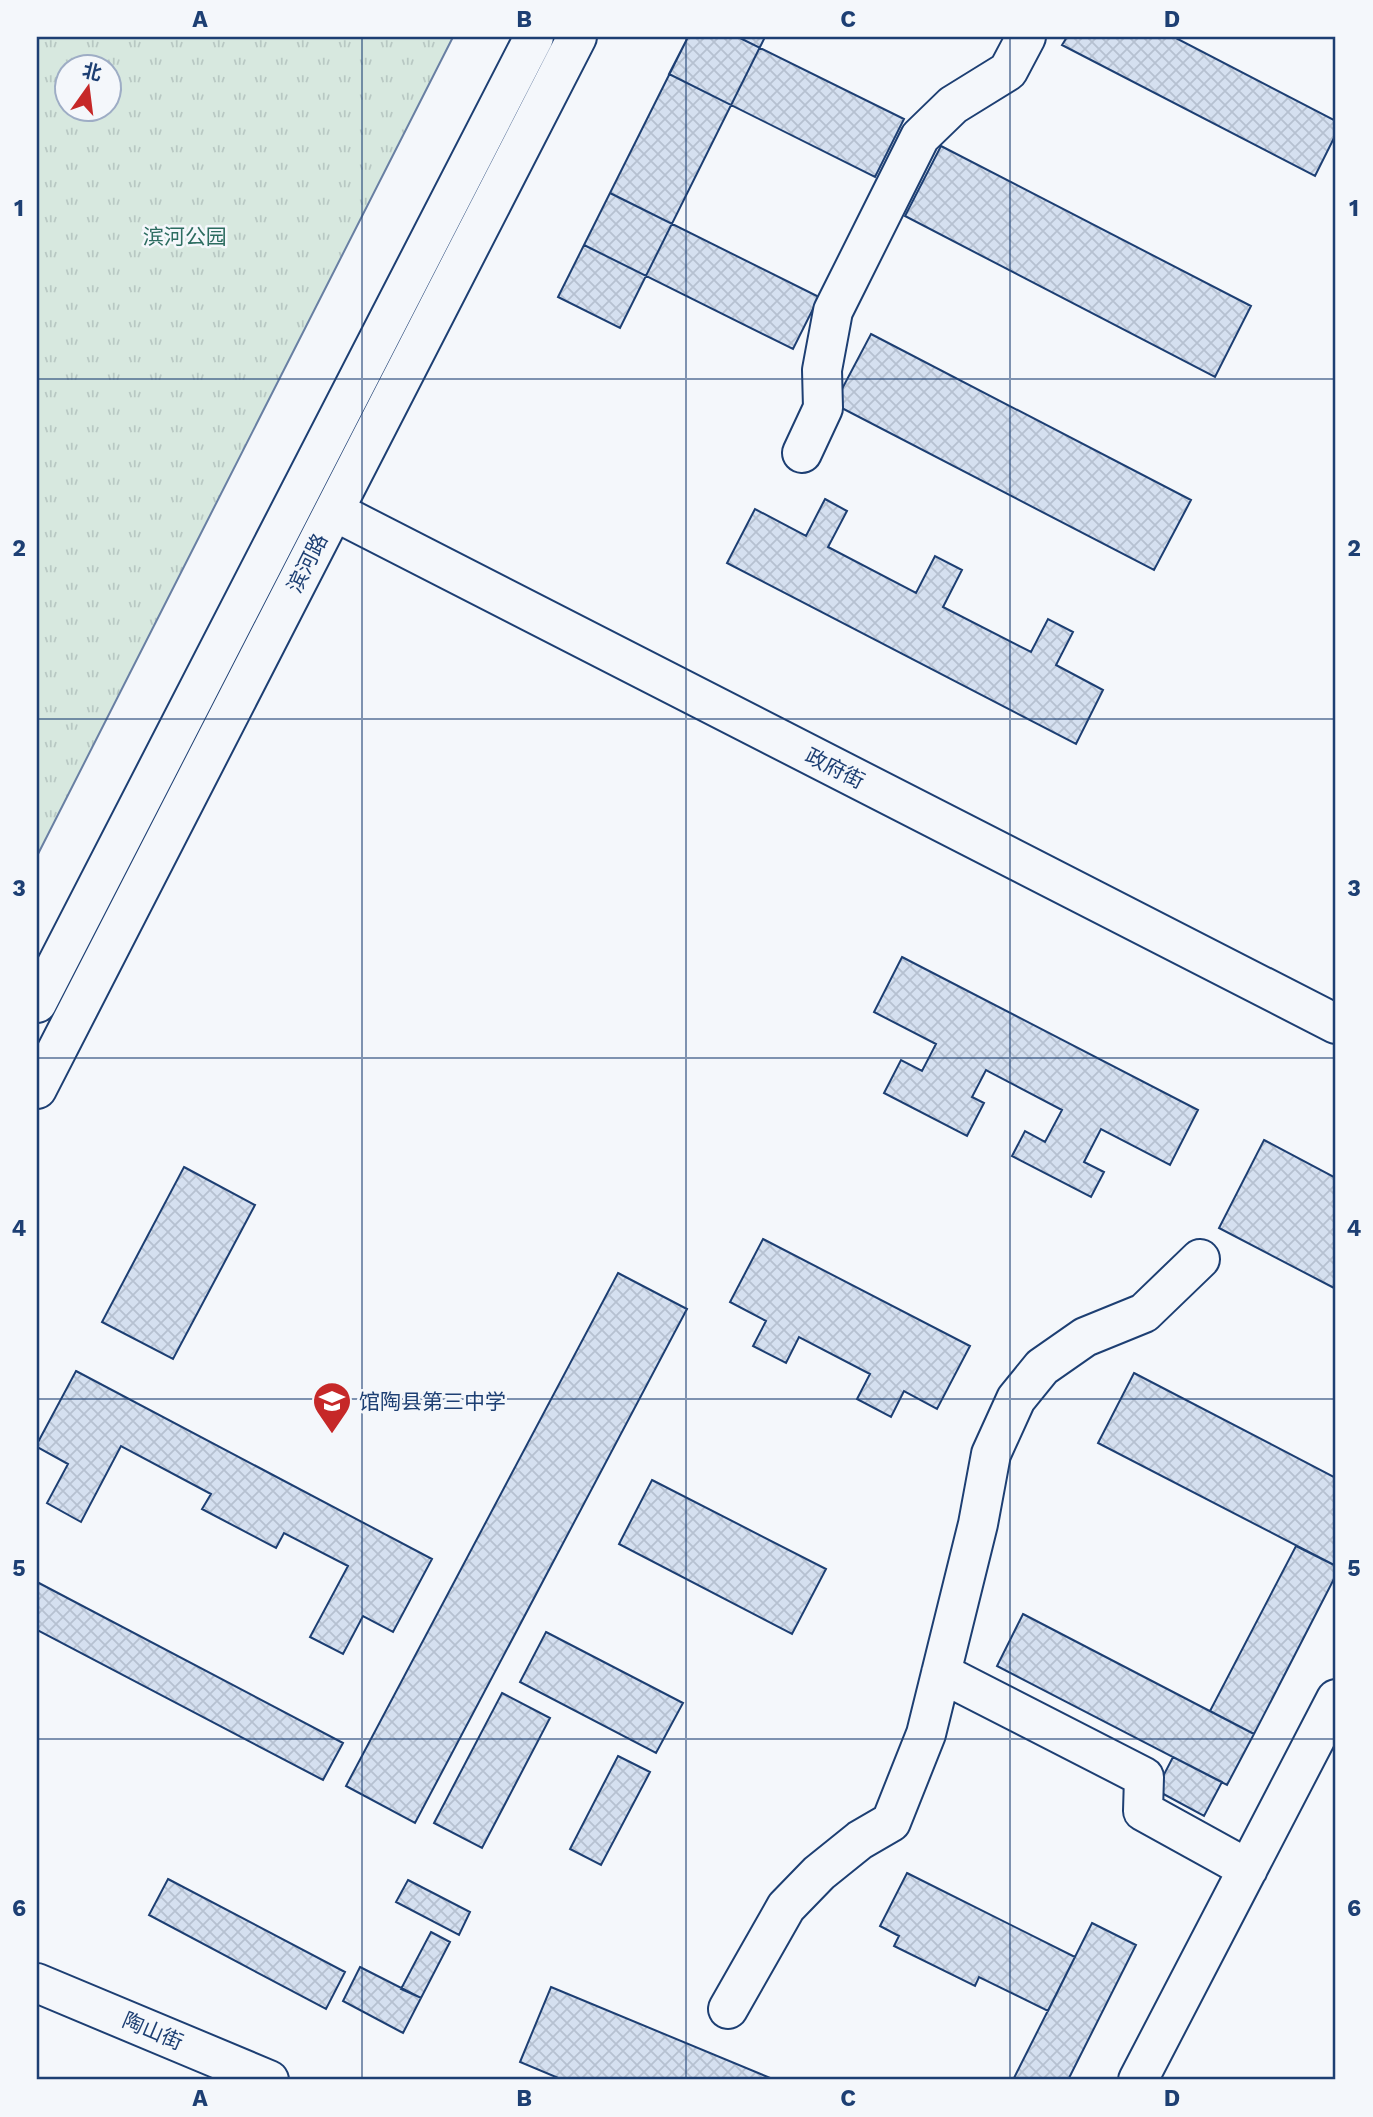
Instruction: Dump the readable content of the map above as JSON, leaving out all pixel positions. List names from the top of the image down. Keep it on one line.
{"streets":{"street":["滨河路","政府街","陶山街"]},"crossings":[["滨河路","政府街"]],"parks":["滨河公园"],"places":{"school or university":["馆陶县第三中学"]},"north":"top","grid":{"columns":["A","B","C","D"],"rows":["1","2","3","4","5","6"]}}
